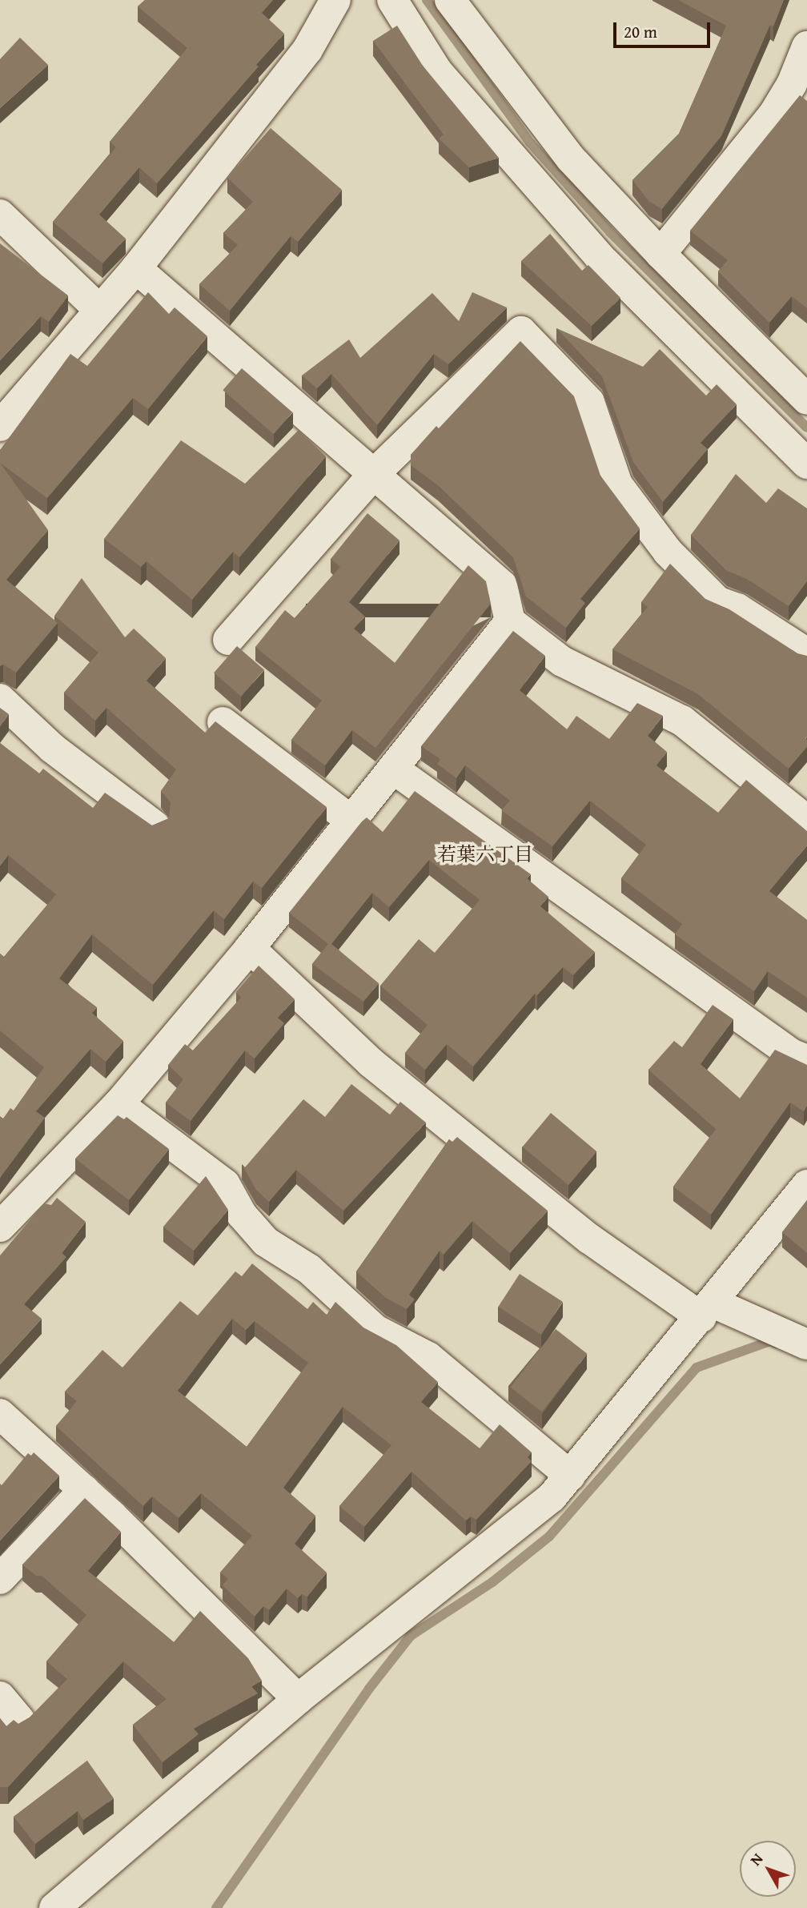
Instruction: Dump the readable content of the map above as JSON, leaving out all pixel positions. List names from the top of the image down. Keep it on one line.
{"districts":["若葉六丁目"],"scale_bar":"20 m","north":"top left"}
